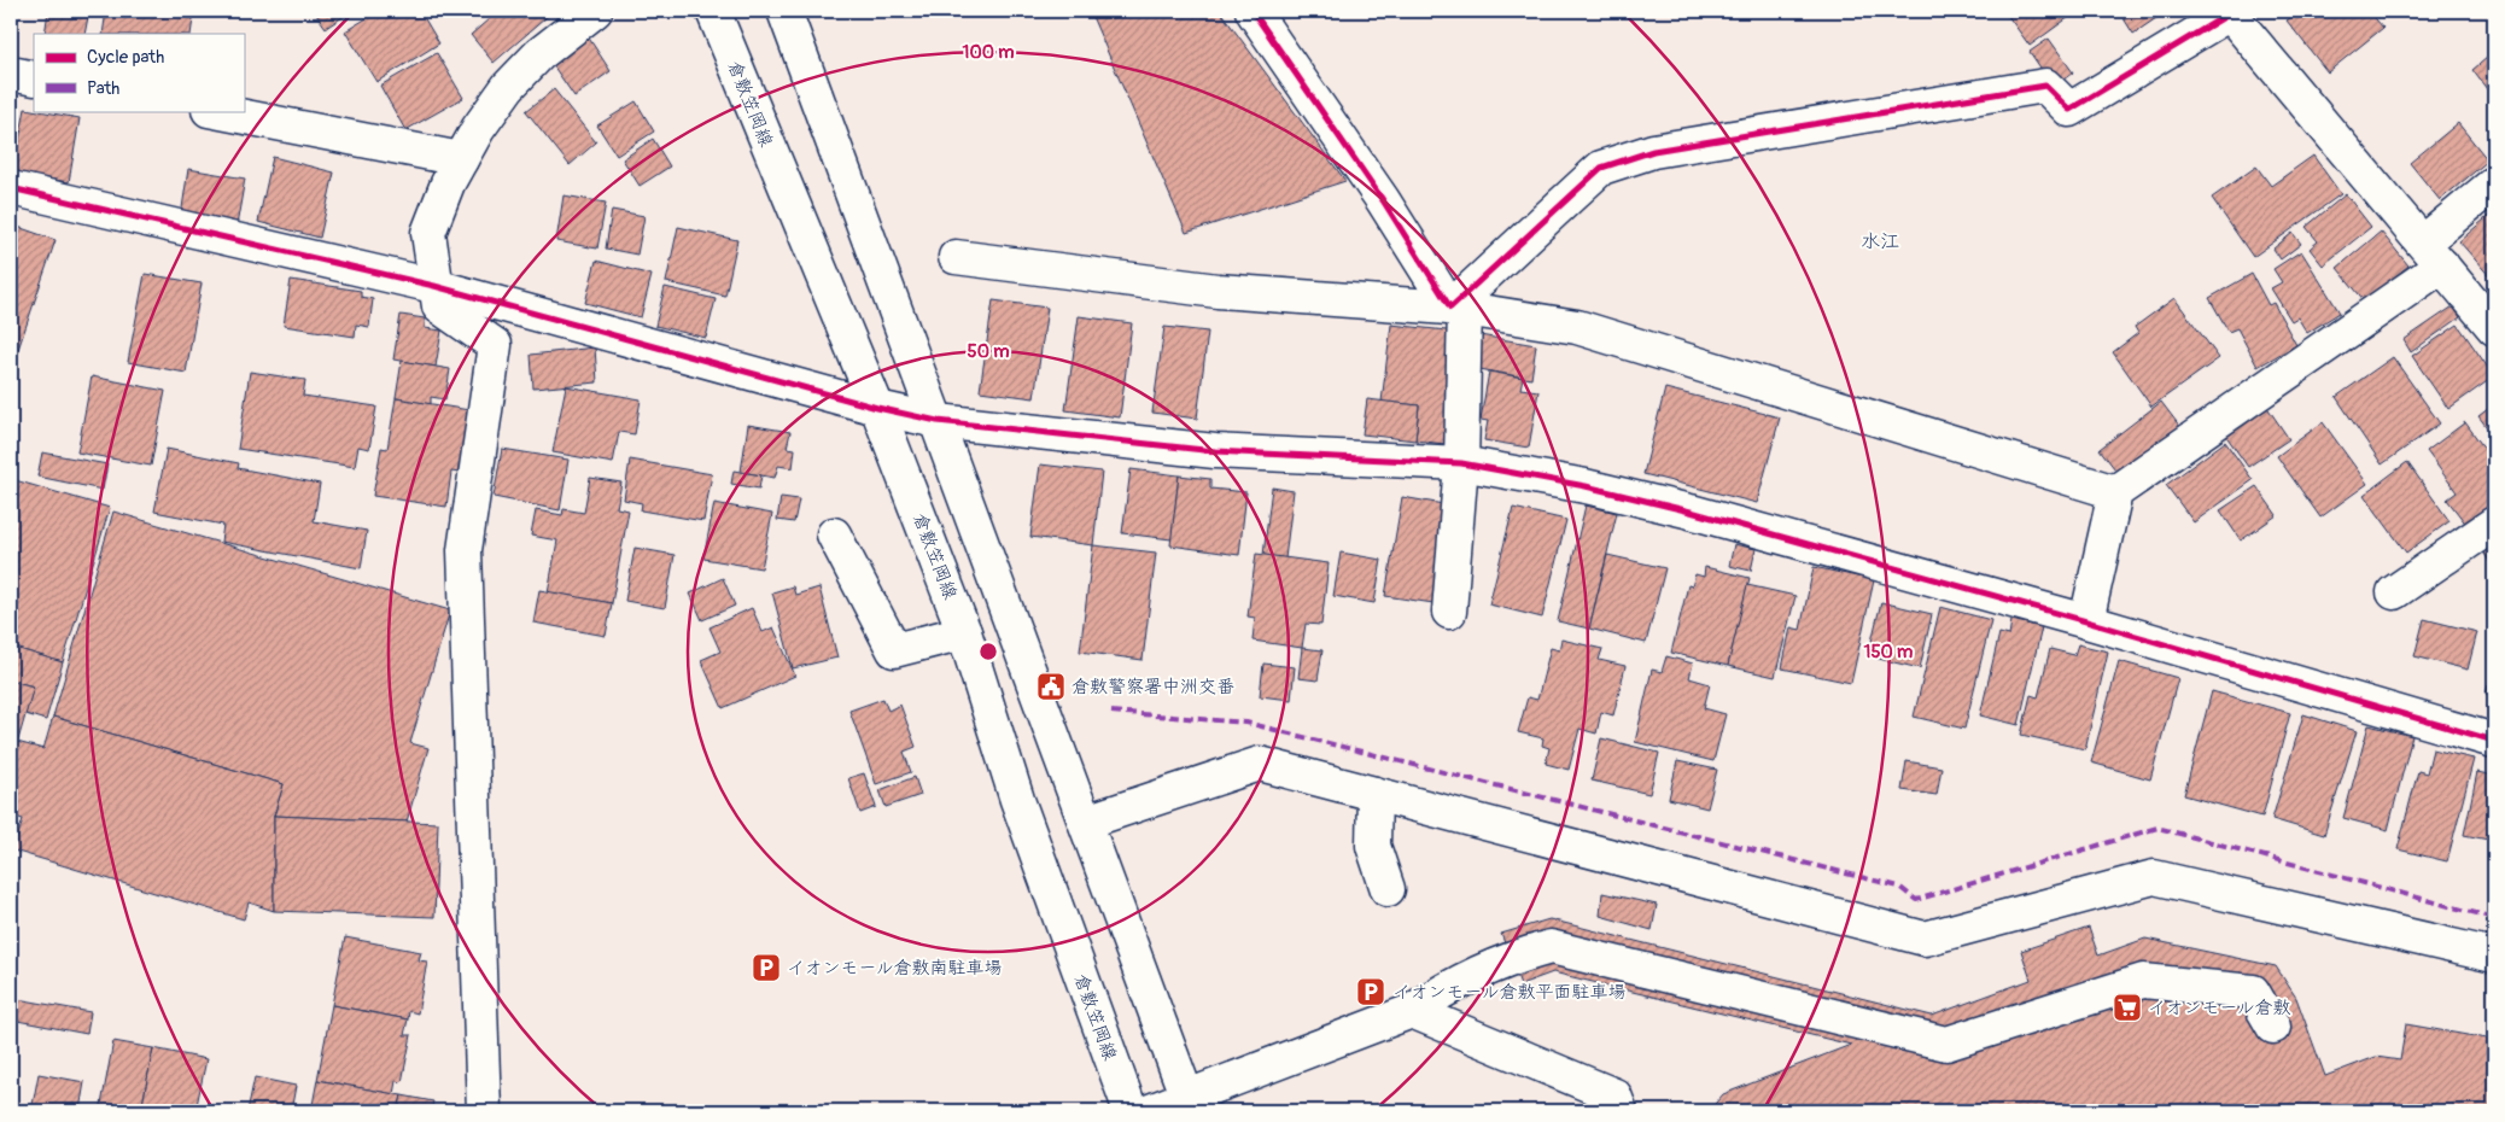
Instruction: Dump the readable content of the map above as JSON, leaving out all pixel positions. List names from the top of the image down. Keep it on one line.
{"streets":{"street":["倉敷笠岡線"]},"districts":["水江"],"places":{"public building":["倉敷警察署中洲交番"],"parking":["イオンモール倉敷南駐車場","イオンモール倉敷平面駐車場"],"supermarket":["イオンモール倉敷"]},"legend":["Cycle path","Path"],"rings":["100 m","50 m","150 m"]}
